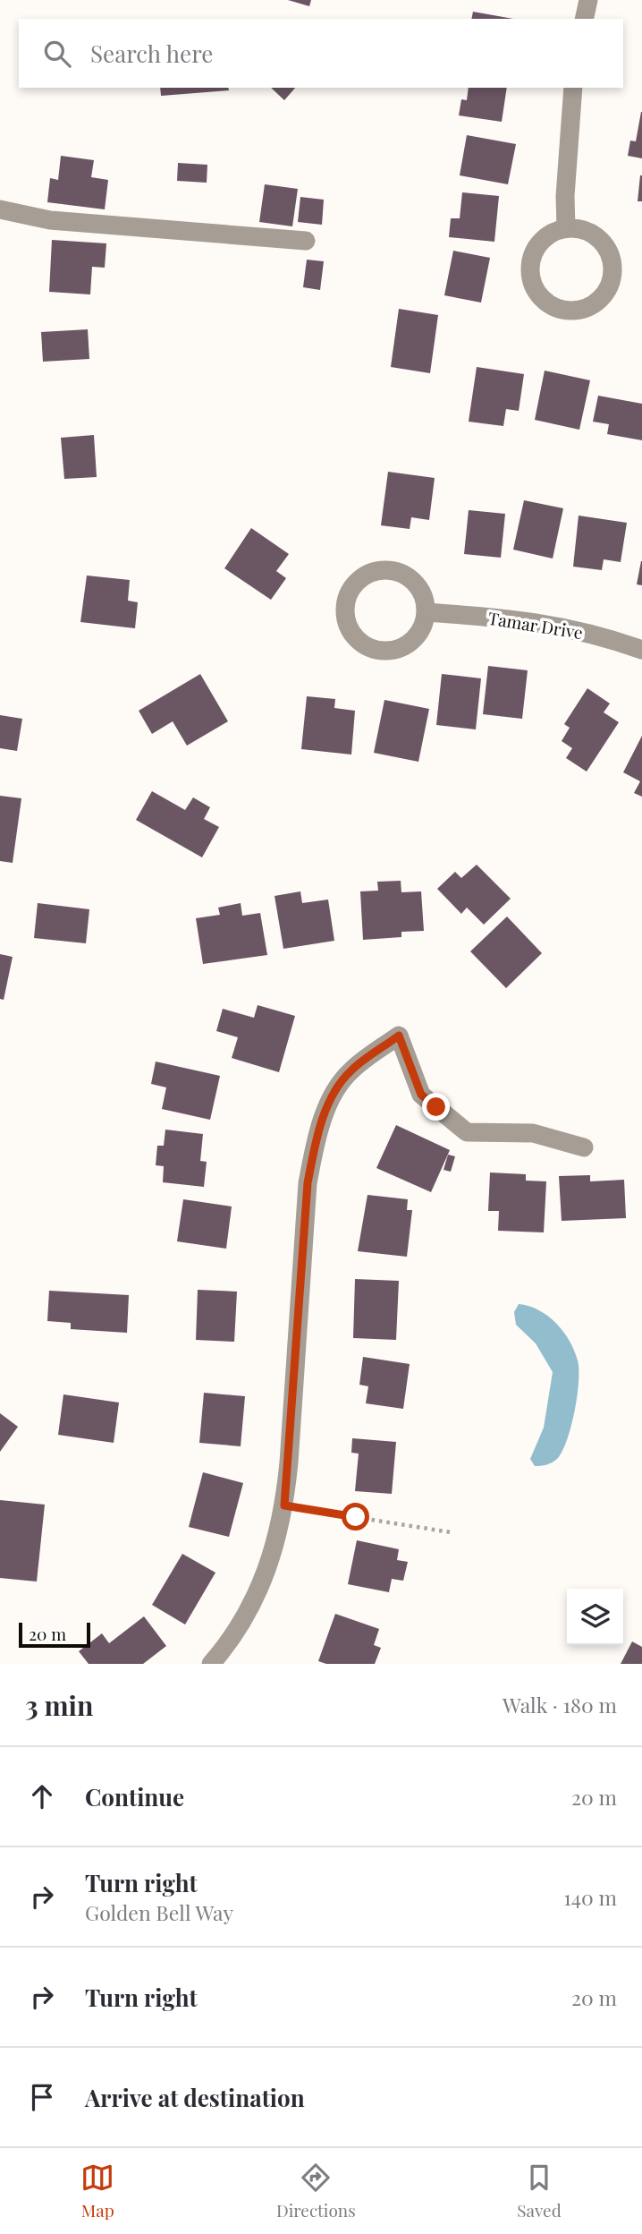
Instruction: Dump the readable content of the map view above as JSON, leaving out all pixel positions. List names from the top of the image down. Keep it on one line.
{"streets":{"street":["Tamar Drive"]},"scale_bar":"20 m","page":{"search":"Search here","scale":"20 m","heading":["3 min","Walk · 180 m"],"list":[["Continue","20 m"],["Turn right","Golden Bell Way","140 m"],["Turn right","20 m"],"Arrive at destination"],"nav":["Map","Directions","Saved"]}}
